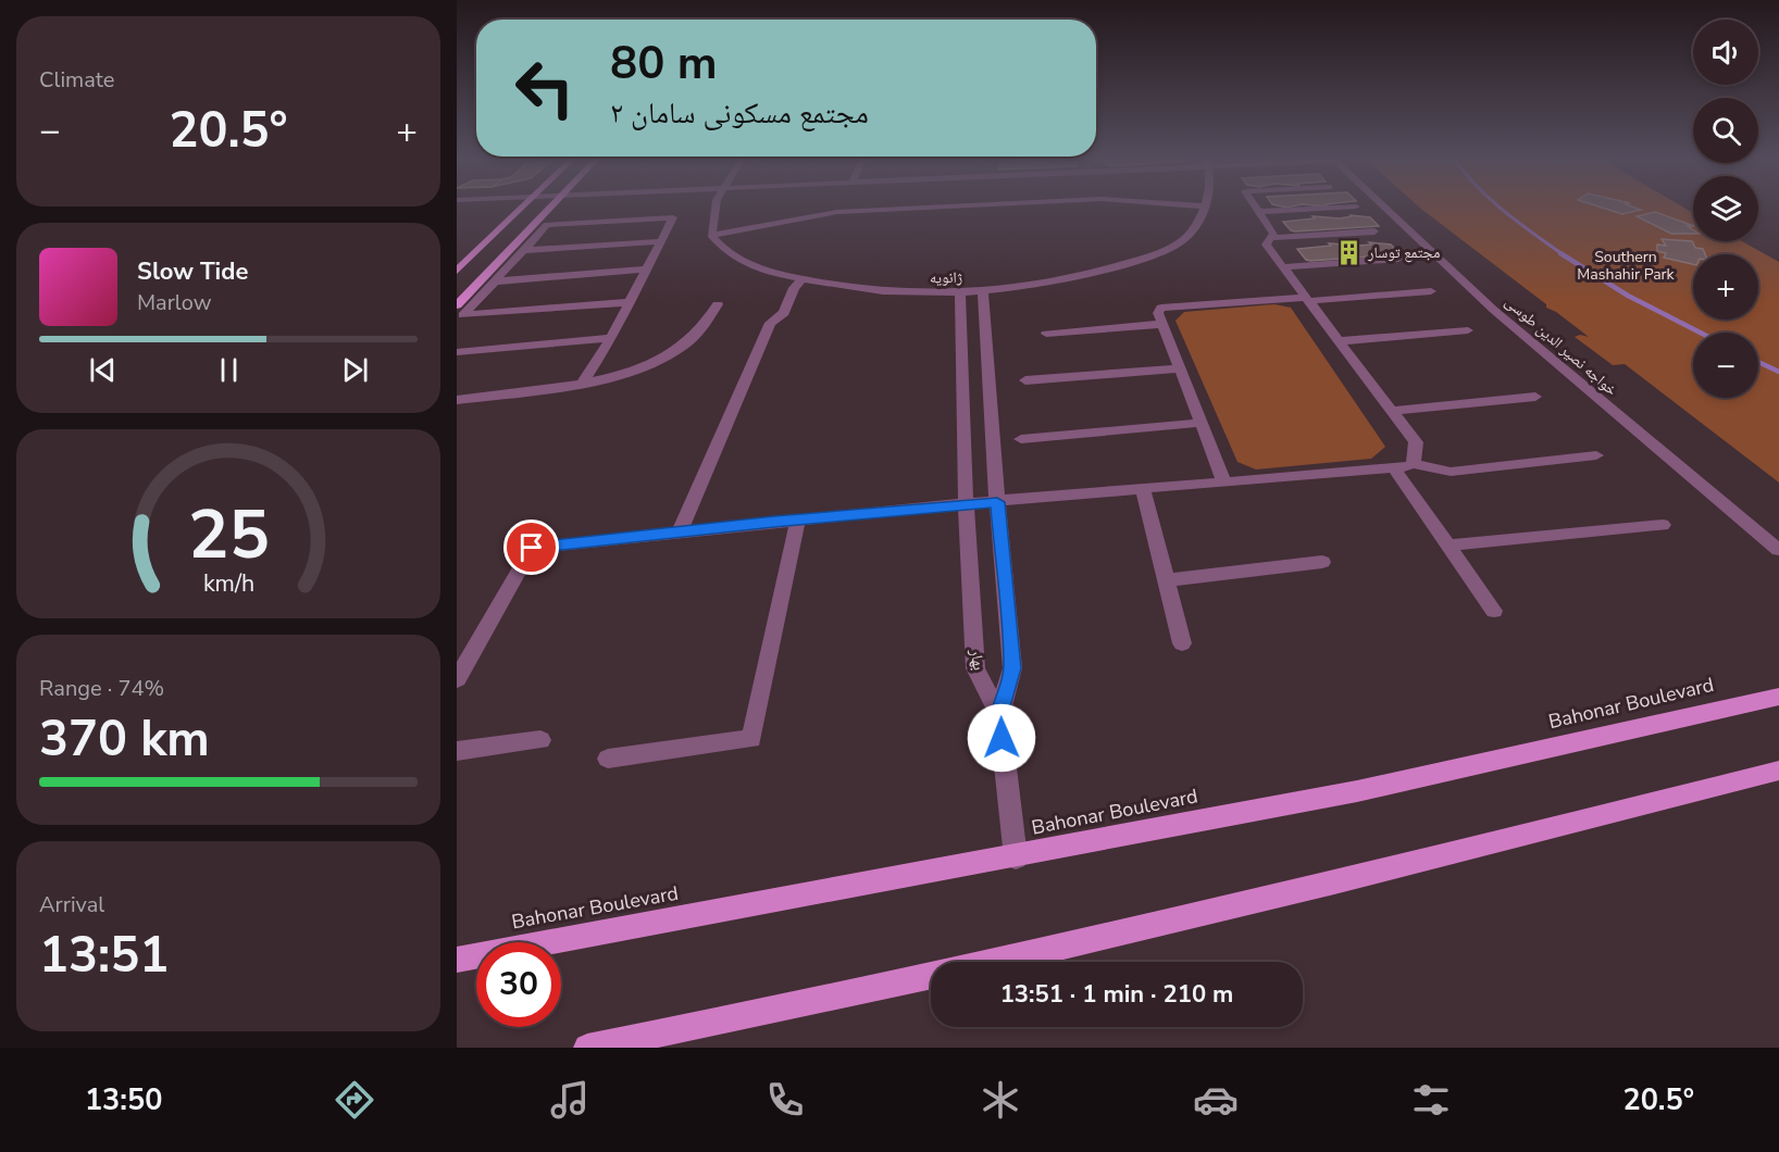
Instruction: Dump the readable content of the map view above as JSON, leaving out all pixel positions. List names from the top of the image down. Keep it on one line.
{"streets":{"main road":["Bahonar Boulevard"],"street":["ژانویه","خواجه نصیر الدین طوسی","بهار"]},"crossings":[["ژانویه","بهار"]],"parks":["Southern Mashahir Park"],"places":{"building":["مجتمع توسار"]},"page":{"tile":["Climate",["Range · 74%","370 km"],["Arrival","13:51"]],"map_buttons":["+","−"],"turn":["80 m","مجتمع مسکونی سامان ۲"],"heat":["−","20.5°","+"],"song":["Slow Tide","Marlow"],"limit":"30","trip":"13:51 · 1 min · 210 m","tabs":["13:50","20.5°"],"gauge":["25","km/h"]}}
